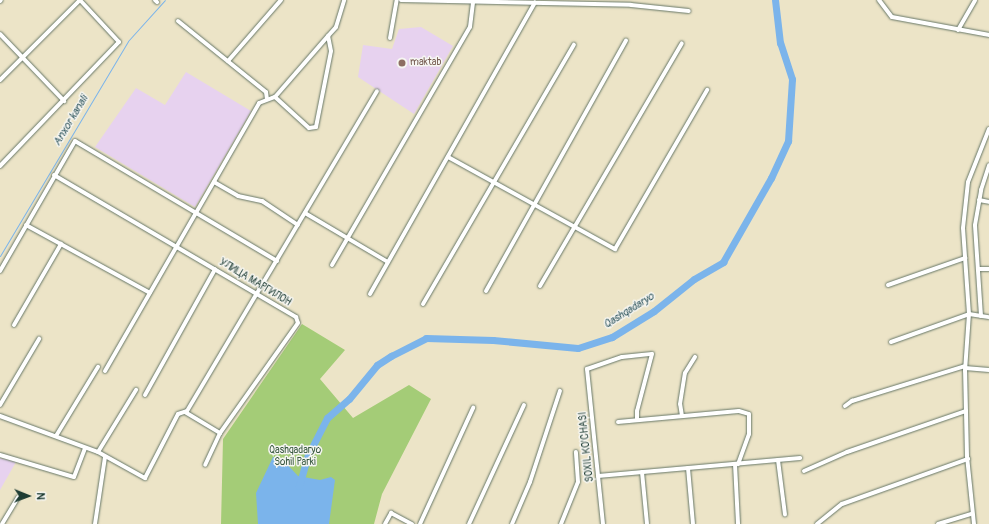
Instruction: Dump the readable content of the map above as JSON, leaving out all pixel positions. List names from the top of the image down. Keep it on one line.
{"streets":{"street":["УЛИЦА МАРГИЛОН","SOXIL KO'CHASI"]},"water":["Anxor kanali","Qashqadaryo"],"parks":["Qashqadaryo Sohil Parki"],"places":["maktab"],"north":"right"}
